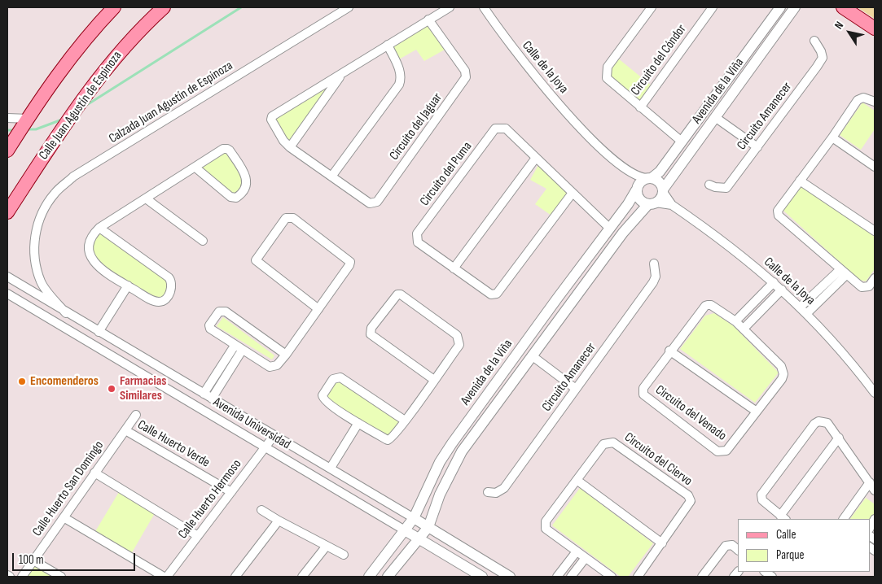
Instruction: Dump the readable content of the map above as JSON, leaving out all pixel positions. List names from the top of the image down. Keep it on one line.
{"streets":{"main road":["Calle Juan Agustín de Espinoza"],"street":["Circuito del Cóndor","Calle de la Joya","Avenida de la Viña","Calzada Juan Agustín de Espinoza","Circuito Amanecer","Circuito del Jaguar","Circuito del Puma","Circuito del Venado","Avenida Universidad","Calle Huerto Verde","Circuito del Ciervo","Calle Huerto San Domingo","Calle Huerto Hermoso"]},"crossings":[["Circuito del Cóndor","Avenida de la Viña"],["Calle de la Joya","Avenida de la Viña"],["Avenida de la Viña","Circuito del Puma"],["Avenida de la Viña","Avenida Universidad"],["Calzada Juan Agustín de Espinoza","Avenida Universidad"],["Avenida Universidad","Calle Huerto Hermoso"],["Calle Huerto Verde","Calle Huerto San Domingo"],["Calle Huerto Verde","Calle Huerto Hermoso"]],"places":["Encomenderos","Farmacias Similares"],"legend":["Calle","Parque"],"scale_bar":"100 m","north":"top left"}
